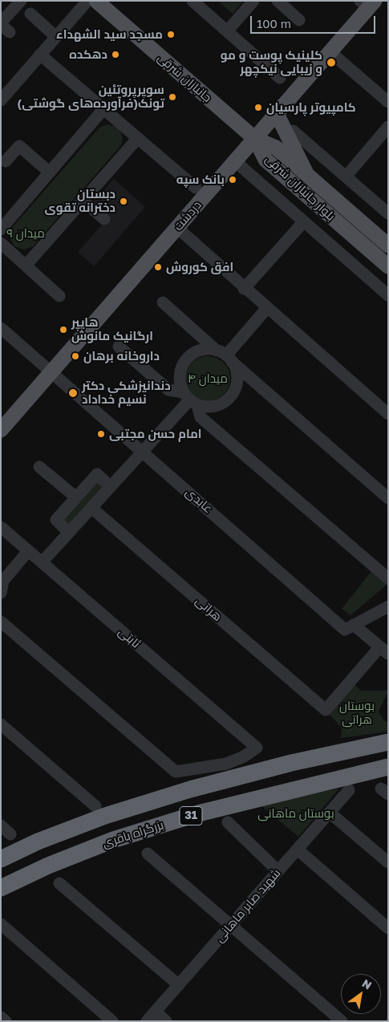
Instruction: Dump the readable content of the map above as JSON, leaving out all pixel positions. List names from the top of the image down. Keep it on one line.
{"streets":{"highway":["31","بزرگراه باقری"],"main road":["جانبازان شرقی","بلوار جانبازان شرقی","دردشت"],"street":["عابدی","هراتی","ثابتی","شهید صابر ماهانی"]},"crossings":[["جانبازان شرقی","بلوار جانبازان شرقی"],["جانبازان شرقی","دردشت"],["بلوار جانبازان شرقی","دردشت"],["دردشت","عابدی"],["عابدی","هراتی"]],"parks":["میدان ۹","میدان ۴","بوستان هراتی","بوستان ماهانی"],"places":["مسجد سید الشهداء","دهکده","کلینیک پوست و مو و زیبایی نیکچهر","سوپرپروتئین تونک(فرآورده‌های گوشتی)","کامپیوتر پارسیان","بانک سپه","دبستان دخترانه تقوی","افق کوروش","هایپر ارگانیک مانوش","داروخانه برهان","دندانپزشکی دکتر نسیم خداداد","امام حسن مجتبی"],"scale_bar":"100 m","north":"top right"}
